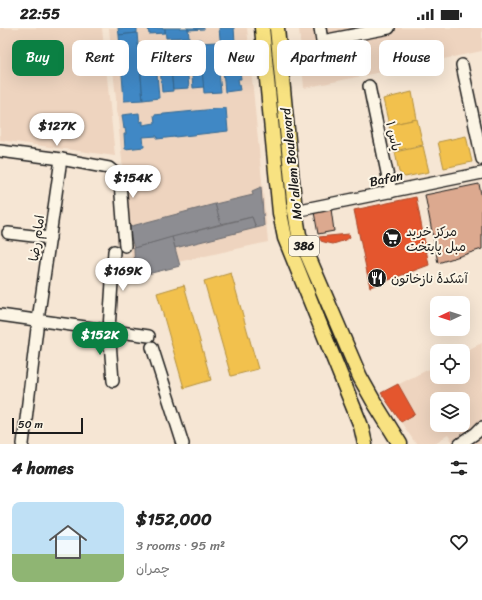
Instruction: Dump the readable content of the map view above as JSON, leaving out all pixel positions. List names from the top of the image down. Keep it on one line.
{"streets":{"main road":["Mo'allem Boulevard","386"],"street":["یاس ۱","Bafan","امام رضا"]},"crossings":[["یاس ۱","Bafan"],["Mo'allem Boulevard","Bafan"]],"places":{"supermarket":["مرکز خرید مبل پایتخت"],"restaurant":["آشکدهٔ نازخاتون"]},"scale_bar":"50 m","north":"left","page":{"status":"22:55","chip":["Buy","Rent","Filters","New","Apartment","House"],"price":["$127K","$154K","$169K","$152K"],"scale":"50 m","heading":"4 homes","list":[{"name":"$152,000","note":"3 rooms · 95 m² · چمران"}]}}
